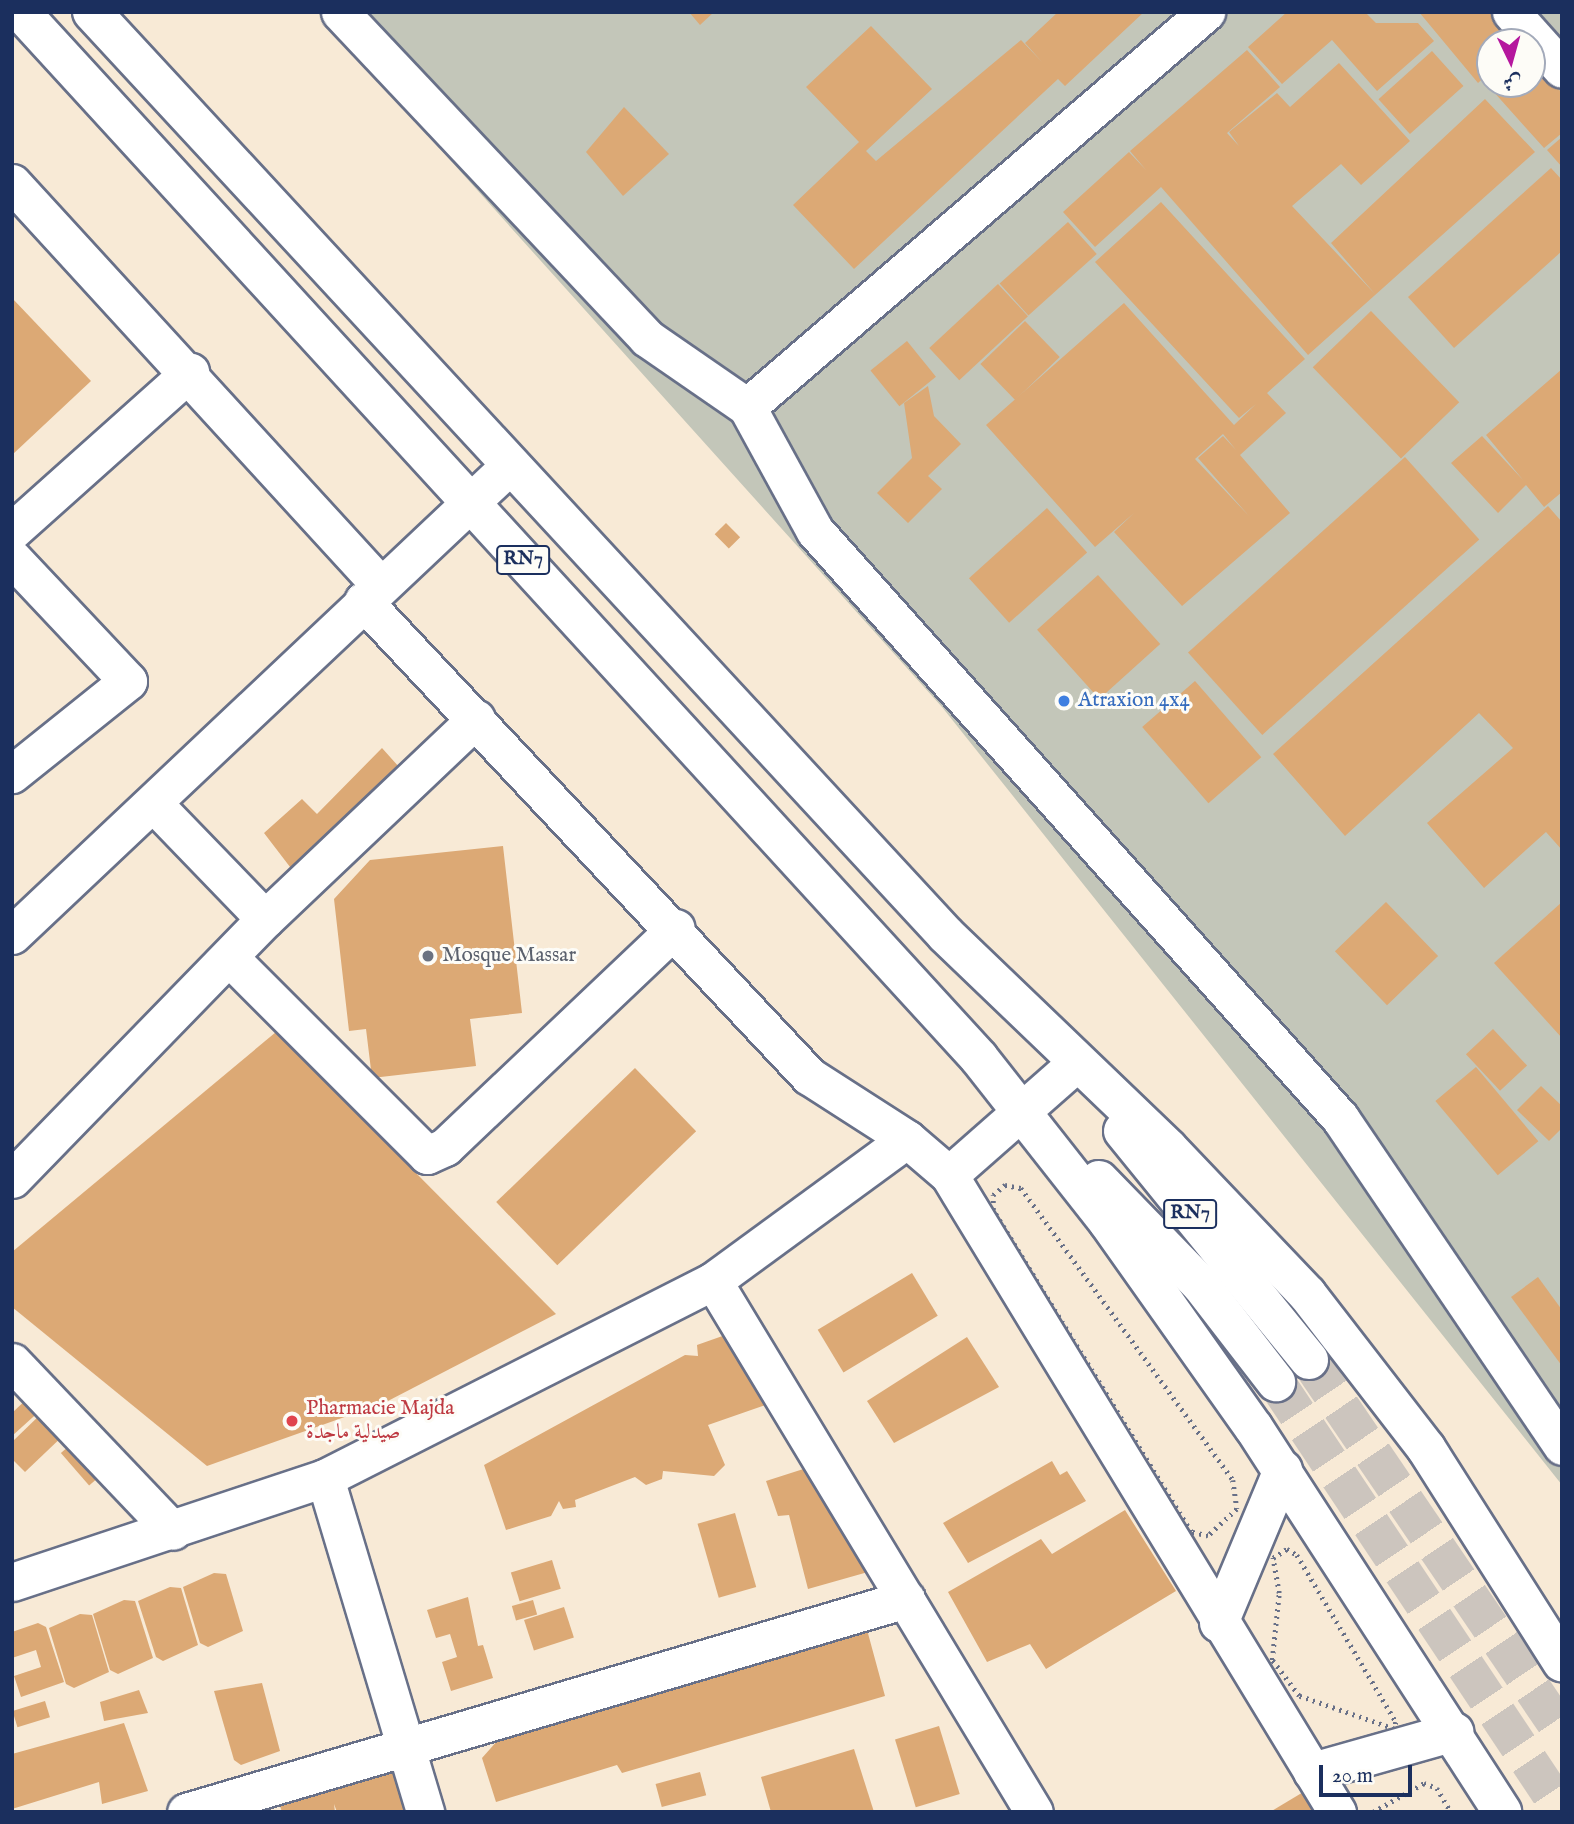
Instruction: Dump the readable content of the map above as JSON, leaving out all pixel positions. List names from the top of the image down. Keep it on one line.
{"streets":{"highway":["RN7"]},"places":["Atraxion 4x4","Mosque Massar","Pharmacie Majda صيدلية ماجدة"],"scale_bar":"20 m","north":"bottom"}
